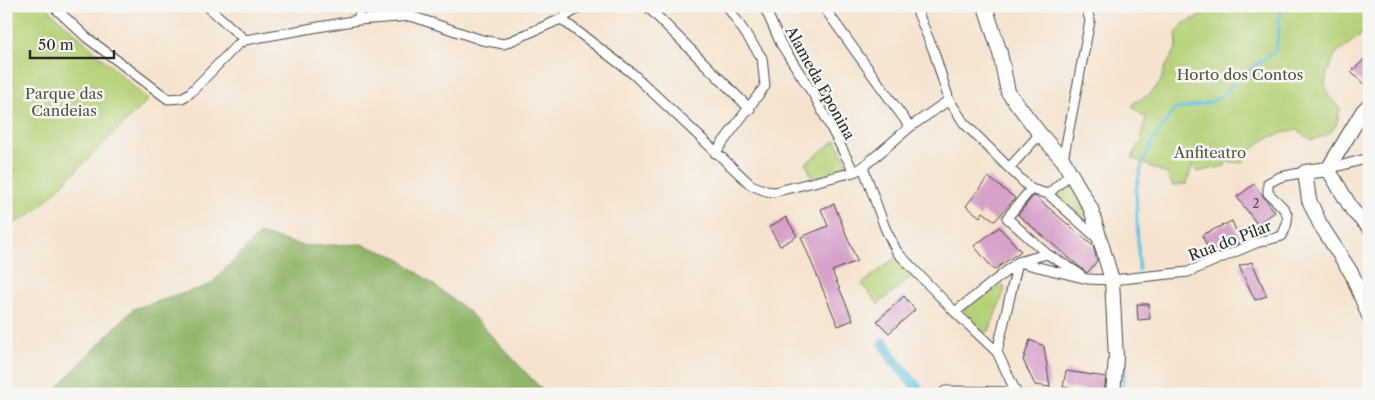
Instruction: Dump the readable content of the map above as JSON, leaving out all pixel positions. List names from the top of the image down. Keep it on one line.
{"streets":{"street":["Alameda Eponina","Rua do Pilar"]},"parks":["Horto dos Contos","Parque das Candeias","Anfiteatro"],"house_numbers":["2"],"scale_bar":"50 m"}
